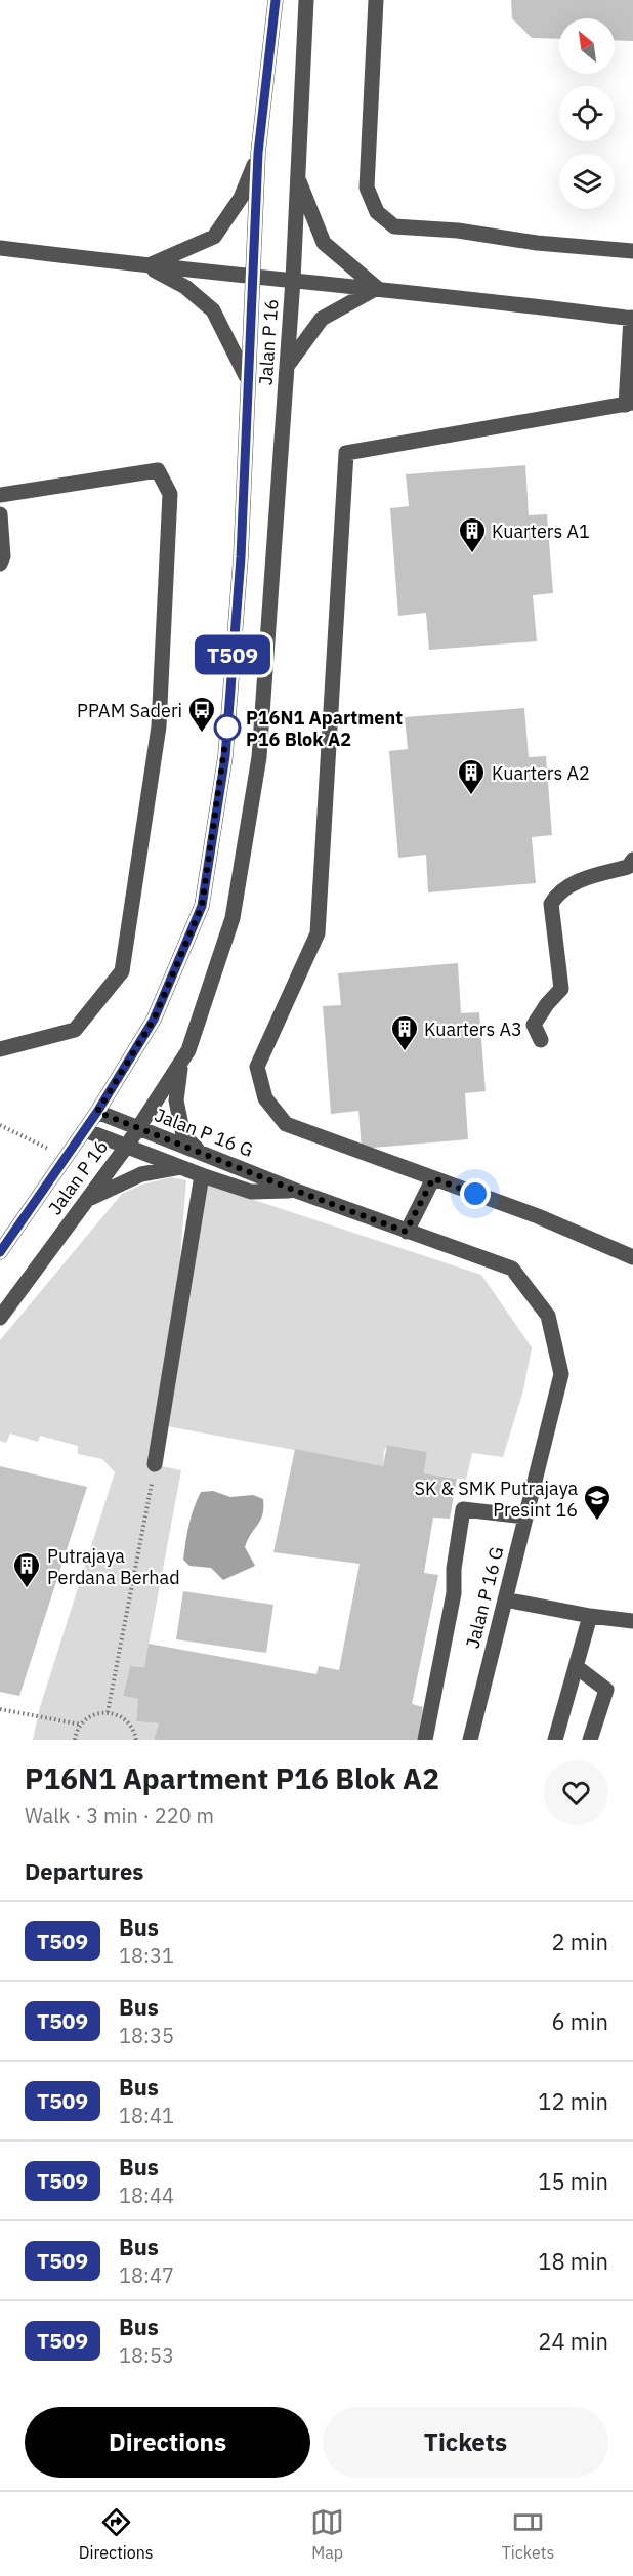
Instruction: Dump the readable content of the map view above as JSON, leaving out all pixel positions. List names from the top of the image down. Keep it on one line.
{"streets":{"street":["Jalan P 16","Jalan P 16 G"]},"crossings":[["Jalan P 16","Jalan P 16 G"]],"places":{"building":["Kuarters A1","Kuarters A2","Kuarters A3","Putrajaya Perdana Berhad"],"other":["P16N1 Apartment P16 Blok A2"],"bus stop":["PPAM Saderi"],"school or university":["SK & SMK Putrajaya Presint 16"]},"lines":["bus line T509"],"north":"top left","page":{"on_map":"T509","heading":[["P16N1 Apartment P16 Blok A2","Walk · 3 min · 220 m"],"Departures"],"list":[{"mark":"T509","name":"Bus","note":"18:31","value":"2 min"},{"mark":"T509","name":"Bus","note":"18:35","value":"6 min"},{"mark":"T509","name":"Bus","note":"18:41","value":"12 min"},{"mark":"T509","name":"Bus","note":"18:44","value":"15 min"},{"mark":"T509","name":"Bus","note":"18:47","value":"18 min"},{"mark":"T509","name":"Bus","note":"18:53","value":"24 min"}],"buttons":["Directions","Tickets"],"tabs":["Directions","Map","Tickets"]}}
